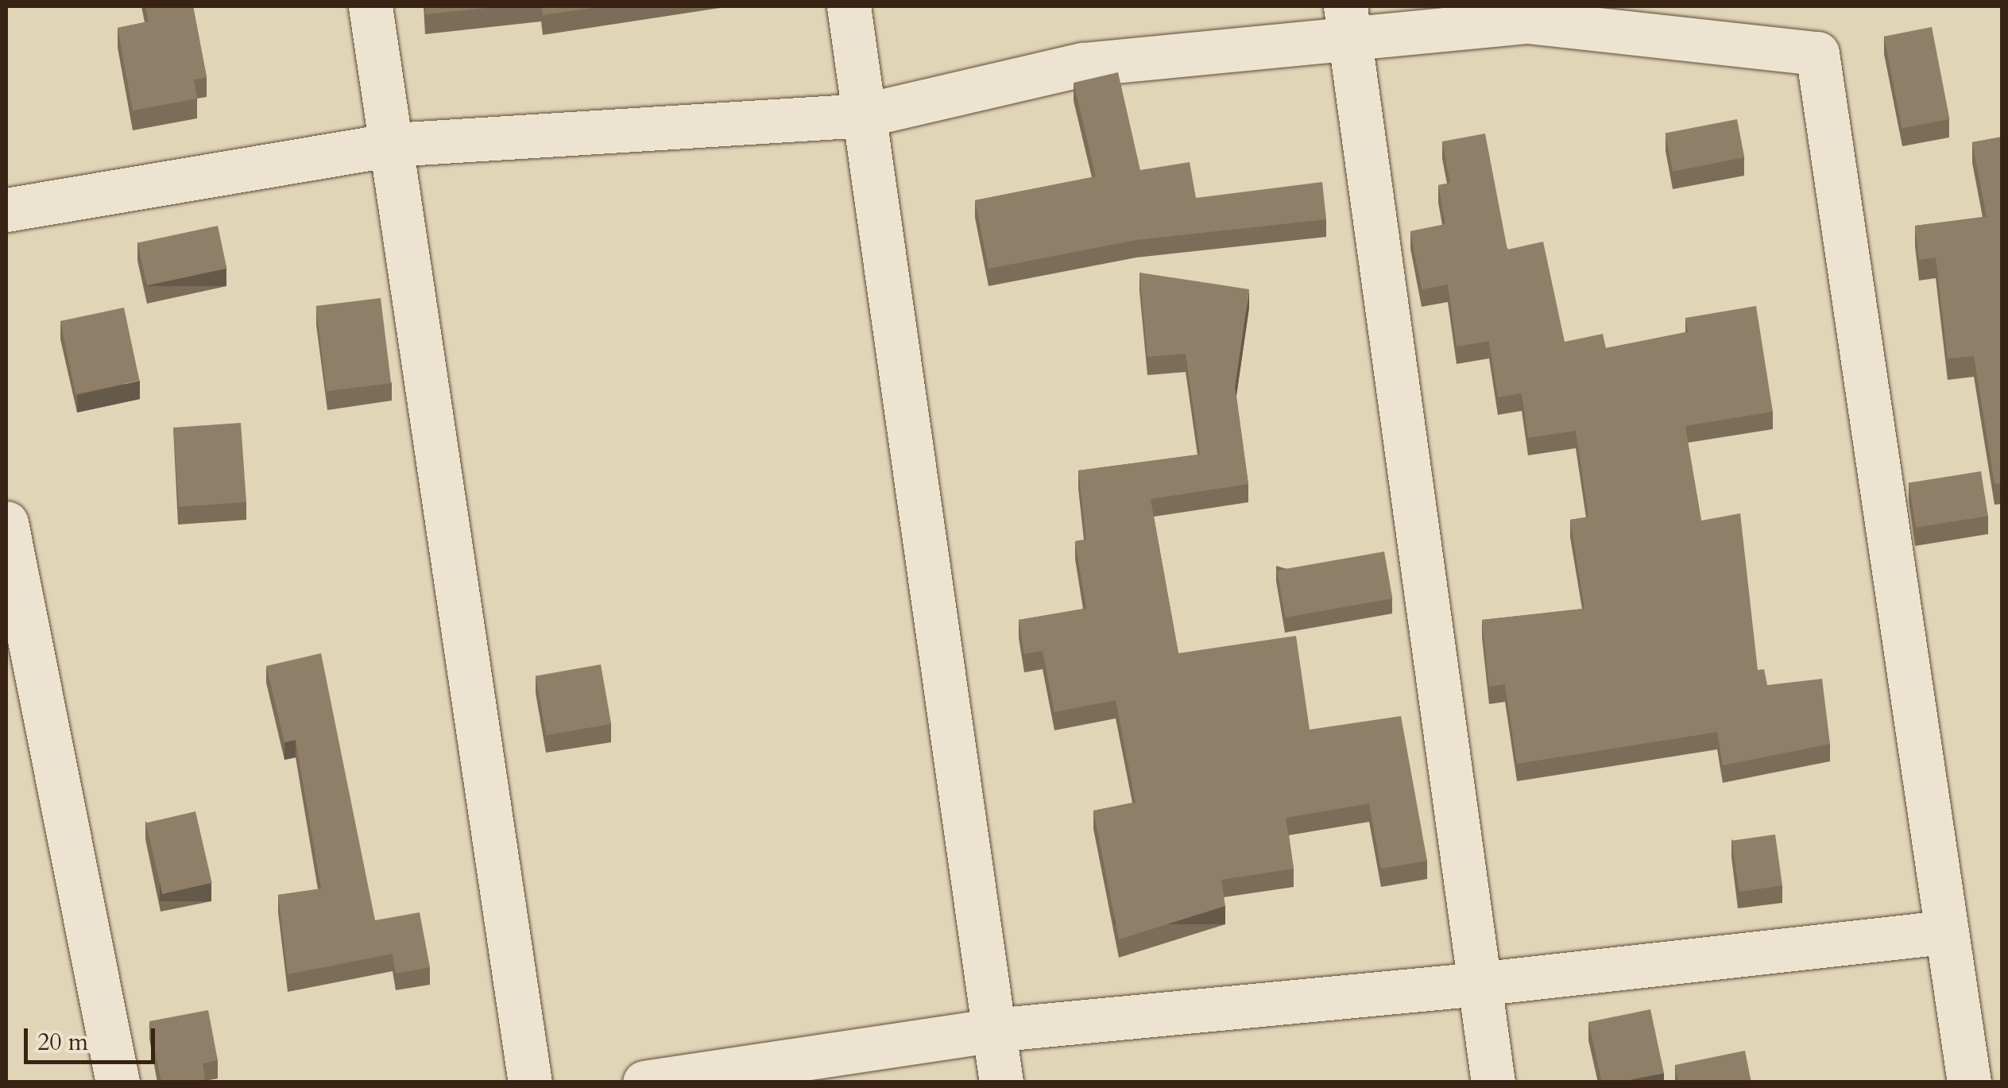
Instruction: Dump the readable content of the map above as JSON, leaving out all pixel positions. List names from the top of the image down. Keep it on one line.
{"scale_bar":"20 m"}
